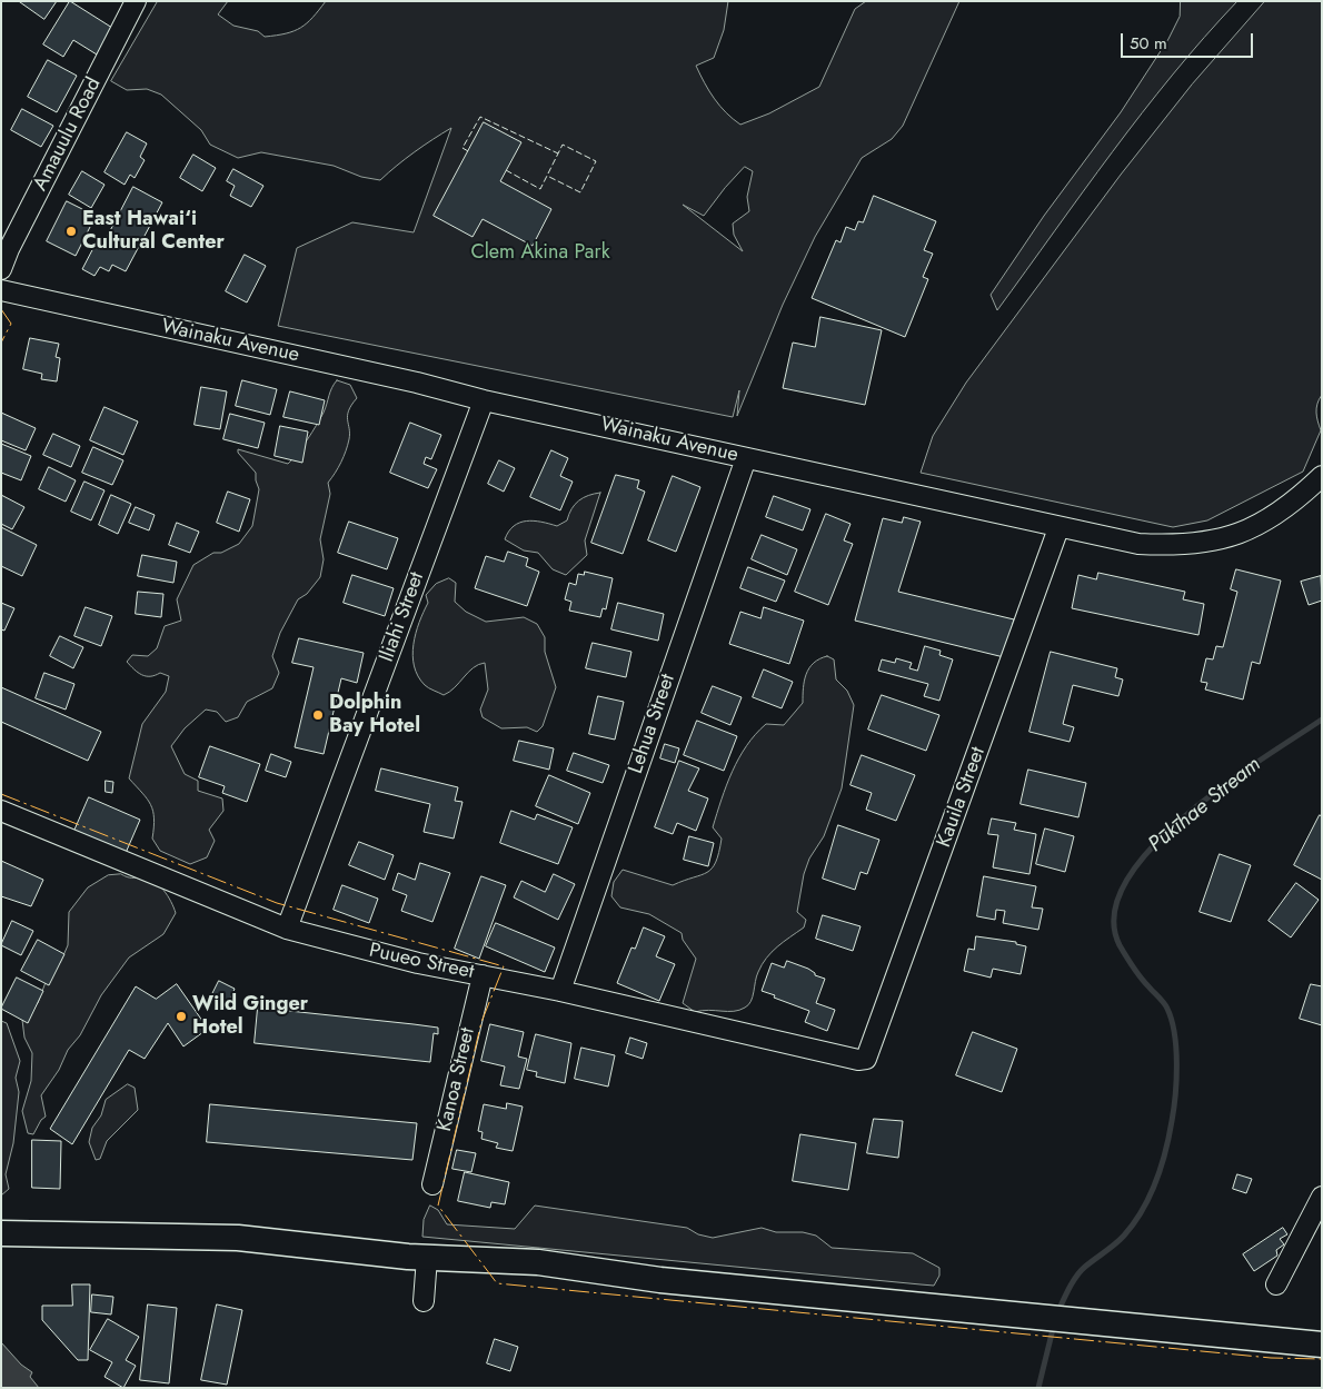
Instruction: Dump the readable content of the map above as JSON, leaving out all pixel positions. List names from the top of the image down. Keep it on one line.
{"streets":{"street":["Amauulu Road","Wainaku Avenue","Iliahi Street","Lehua Street","Kauila Street","Puueo Street","Kanoa Street"]},"crossings":[["Wainaku Avenue","Iliahi Street"],["Wainaku Avenue","Lehua Street"],["Wainaku Avenue","Kauila Street"],["Iliahi Street","Puueo Street"],["Lehua Street","Puueo Street"],["Kauila Street","Puueo Street"],["Puueo Street","Kanoa Street"]],"water":["Pūkīhae Stream"],"parks":["Clem Akina Park"],"places":["East Hawai‘i Cultural Center","Dolphin Bay Hotel","Wild Ginger Hotel"],"scale_bar":"50 m"}
